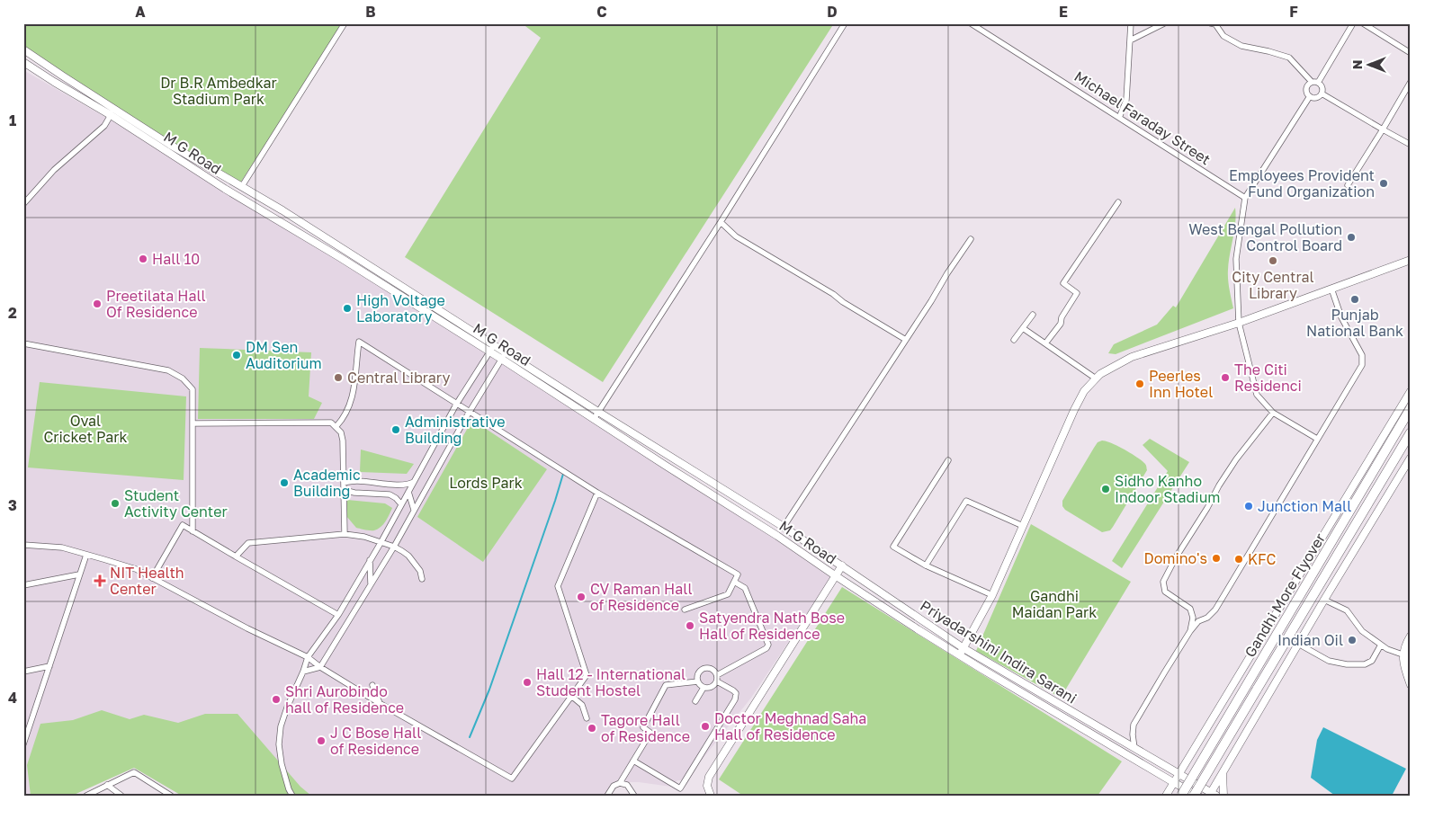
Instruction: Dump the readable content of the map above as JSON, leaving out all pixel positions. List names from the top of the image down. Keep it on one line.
{"streets":{"highway":["Gandhi More Flyover"],"street":["Michael Faraday Street","M G Road","Priyadarshini Indira Sarani"]},"crossings":[["M G Road","Priyadarshini Indira Sarani"]],"parks":["Dr B.R Ambedkar Stadium Park","Oval Cricket Park","Lords Park","Gandhi Maidan Park"],"places":{"other":["Employees Provident Fund Organization","West Bengal Pollution Control Board","Hall 10","City Central Library","Punjab National Bank","Preetilata Hall Of Residence","High Voltage Laboratory","DM Sen Auditorium","Central Library","The Citi Residenci","Peerles Inn Hotel","Administrative Building","Academic Building","Sidho Kanho Indoor Stadium","Student Activity Center","Junction Mall","Domino's","KFC","CV Raman Hall of Residence","Satyendra Nath Bose Hall of Residence","Indian Oil","Hall 12 - International Student Hostel","Shri Aurobindo hall of Residence","Doctor Meghnad Saha Hall of Residence","Tagore Hall of Residence","J C Bose Hall of Residence"],"health":["NIT Health Center"]},"north":"left","grid":{"columns":["A","B","C","D","E","F"],"rows":["1","2","3","4"]}}
